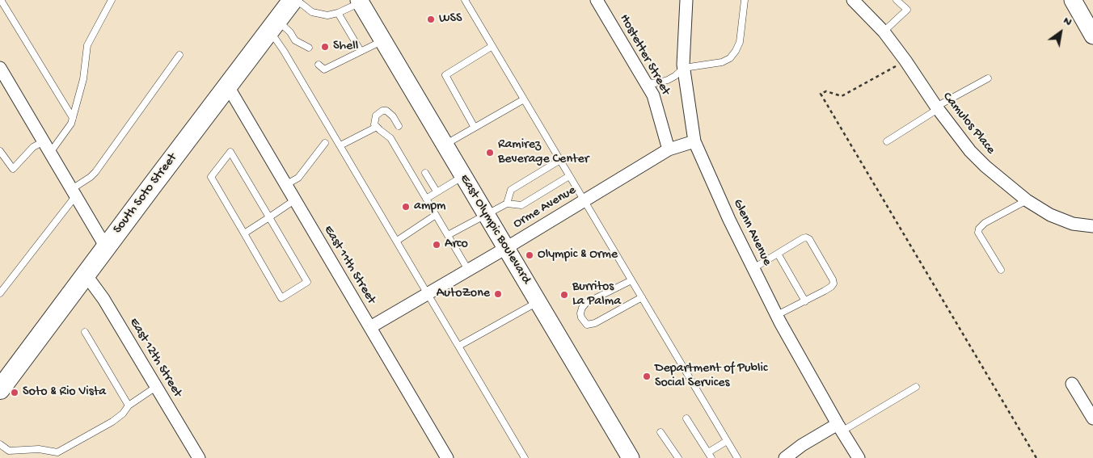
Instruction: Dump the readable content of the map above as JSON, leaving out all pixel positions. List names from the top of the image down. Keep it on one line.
{"streets":{"main road":["South Soto Street","East Olympic Boulevard"],"street":["Hostetter Street","Camulos Place","Orme Avenue","Glenn Avenue","East 11th Street","East 12th Street"]},"crossings":[["Hostetter Street","Orme Avenue"],["South Soto Street","East 11th Street"],["South Soto Street","East 12th Street"],["Orme Avenue","East Olympic Boulevard"],["Orme Avenue","Glenn Avenue"],["Orme Avenue","East 11th Street"]],"places":["WSS","Shell","Ramirez Beverage Center","ampm","Arco","Olympic & Orme","AutoZone","Burritos La Palma","Department of Public Social Services","Soto & Rio Vista"],"north":"top right"}
